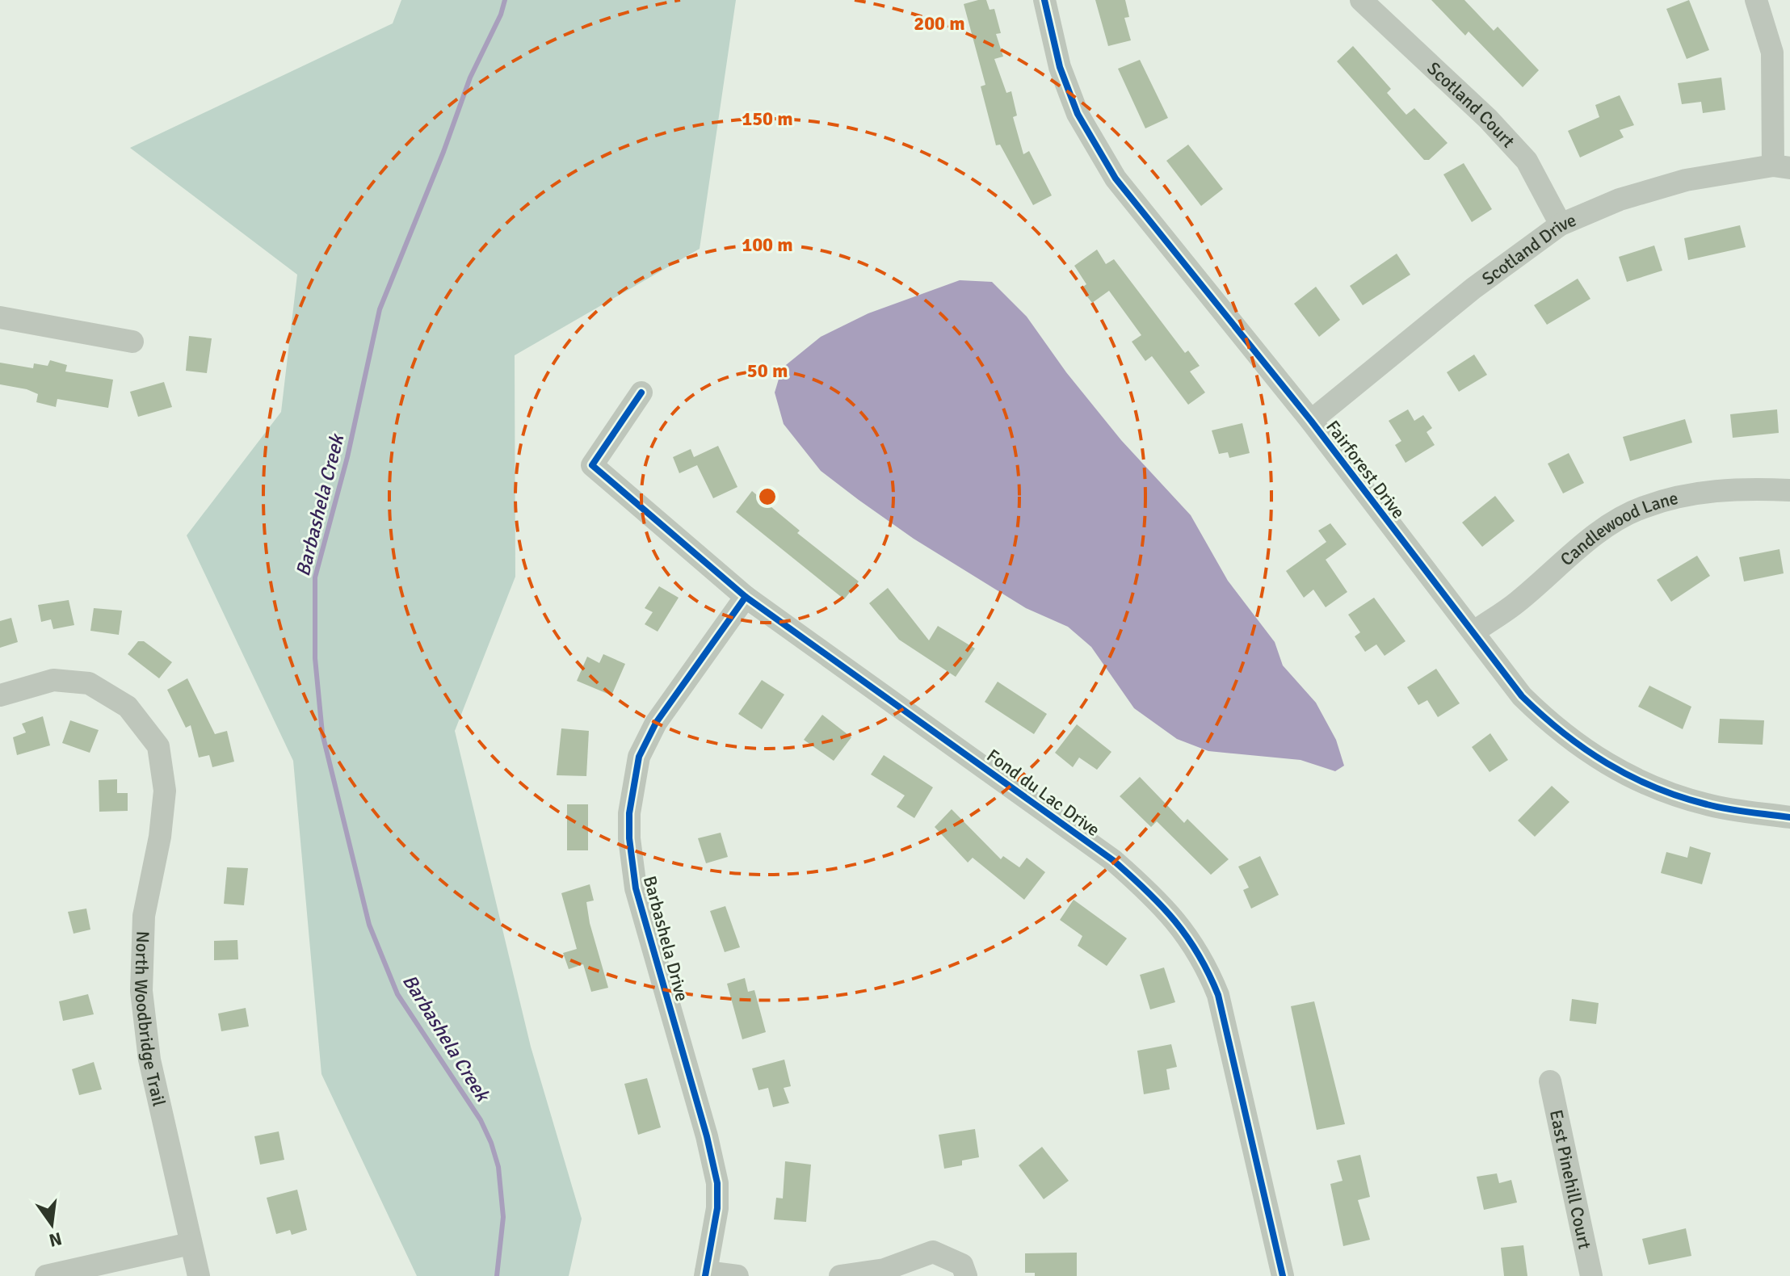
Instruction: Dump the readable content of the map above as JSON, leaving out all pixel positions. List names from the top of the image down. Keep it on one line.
{"streets":{"street":["Scotland Court","Scotland Drive","Fairforest Drive","Candlewood Lane","Fond du Lac Drive","Barbashela Drive","North Woodbridge Trail","East Pinehill Court"]},"crossings":[["Scotland Court","Scotland Drive"],["Scotland Drive","Fairforest Drive"],["Fairforest Drive","Candlewood Lane"],["Fond du Lac Drive","Barbashela Drive"]],"water":["Barbashela Creek"],"north":"bottom","rings":["200 m","150 m","100 m","50 m"]}
